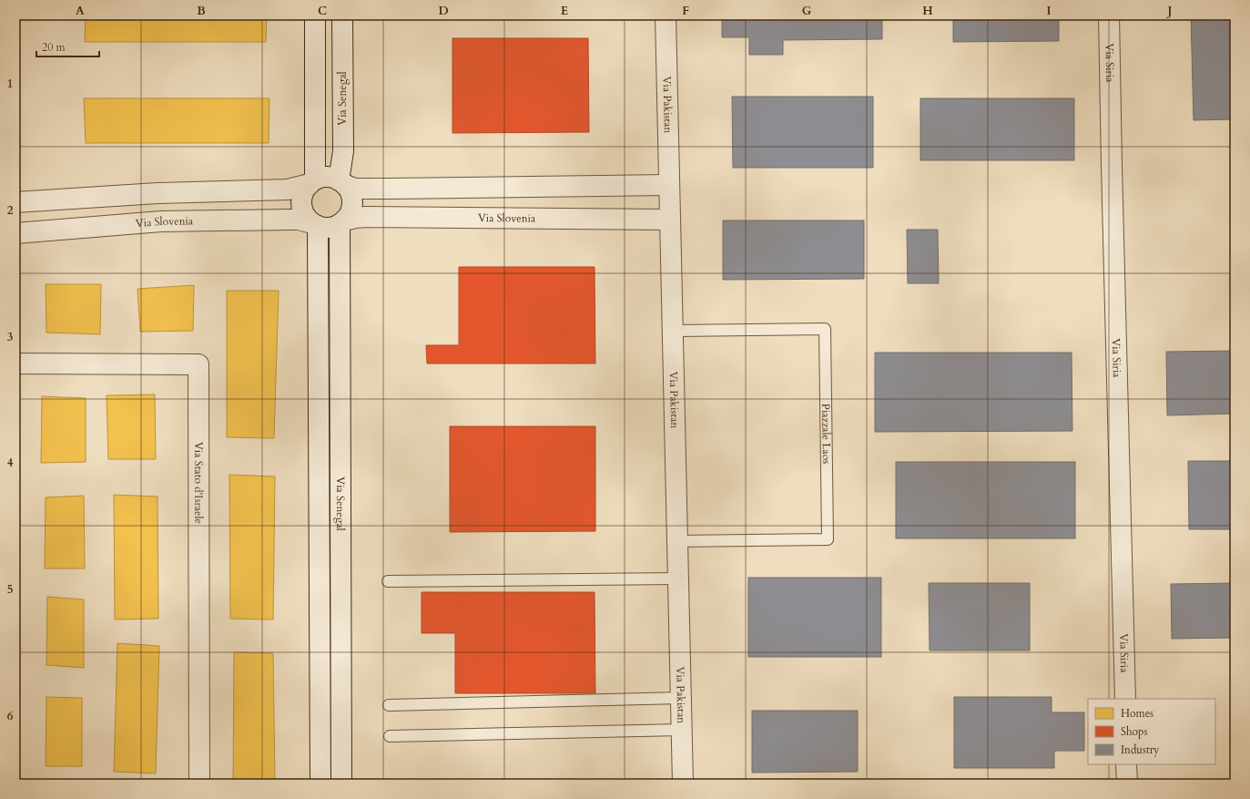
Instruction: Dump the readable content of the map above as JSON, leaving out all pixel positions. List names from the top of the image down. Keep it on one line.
{"streets":{"street":["Via Siria","Via Senegal","Via Pakistan","Via Slovenia","Via Stato d'Israele"],"lane":["Piazzale Laos"]},"crossings":[["Via Senegal","Via Slovenia"],["Via Pakistan","Via Slovenia"],["Via Pakistan","Piazzale Laos"]],"legend":["Homes","Shops","Industry"],"scale_bar":"20 m","grid":{"columns":["A","B","C","D","E","F","G","H","I","J"],"rows":["1","2","3","4","5","6"]}}
